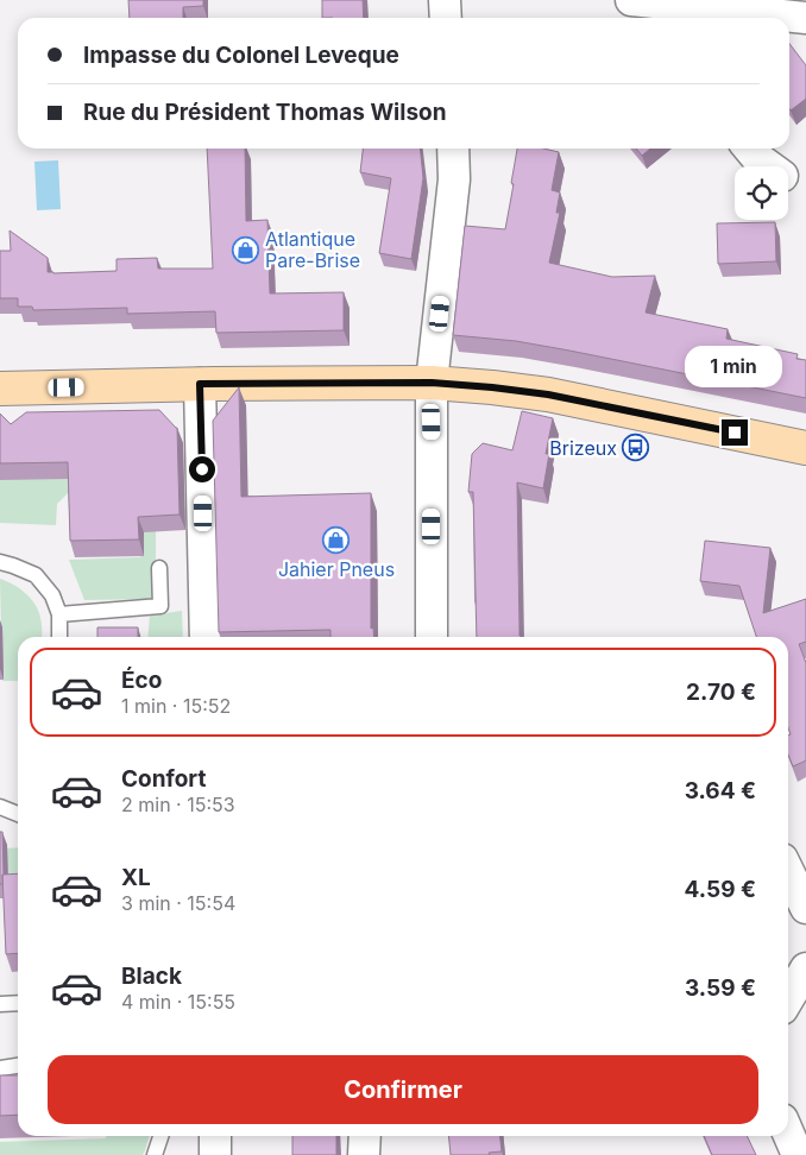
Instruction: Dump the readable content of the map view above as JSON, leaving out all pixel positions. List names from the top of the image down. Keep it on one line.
{"places":{"shop":["Atlantique Pare-Brise","Jahier Pneus"],"bus stop":["Brizeux"]},"page":{"banner":["Impasse du Colonel Leveque","Rue du Président Thomas Wilson"],"bubble":"1 min","list":[{"name":"Éco","note":"1 min · 15:52","value":"2.70 €"},{"name":"Confort","note":"2 min · 15:53","value":"3.64 €"},{"name":"XL","note":"3 min · 15:54","value":"4.59 €"},{"name":"Black","note":"4 min · 15:55","value":"3.59 €"}],"buttons":"Confirmer"}}
